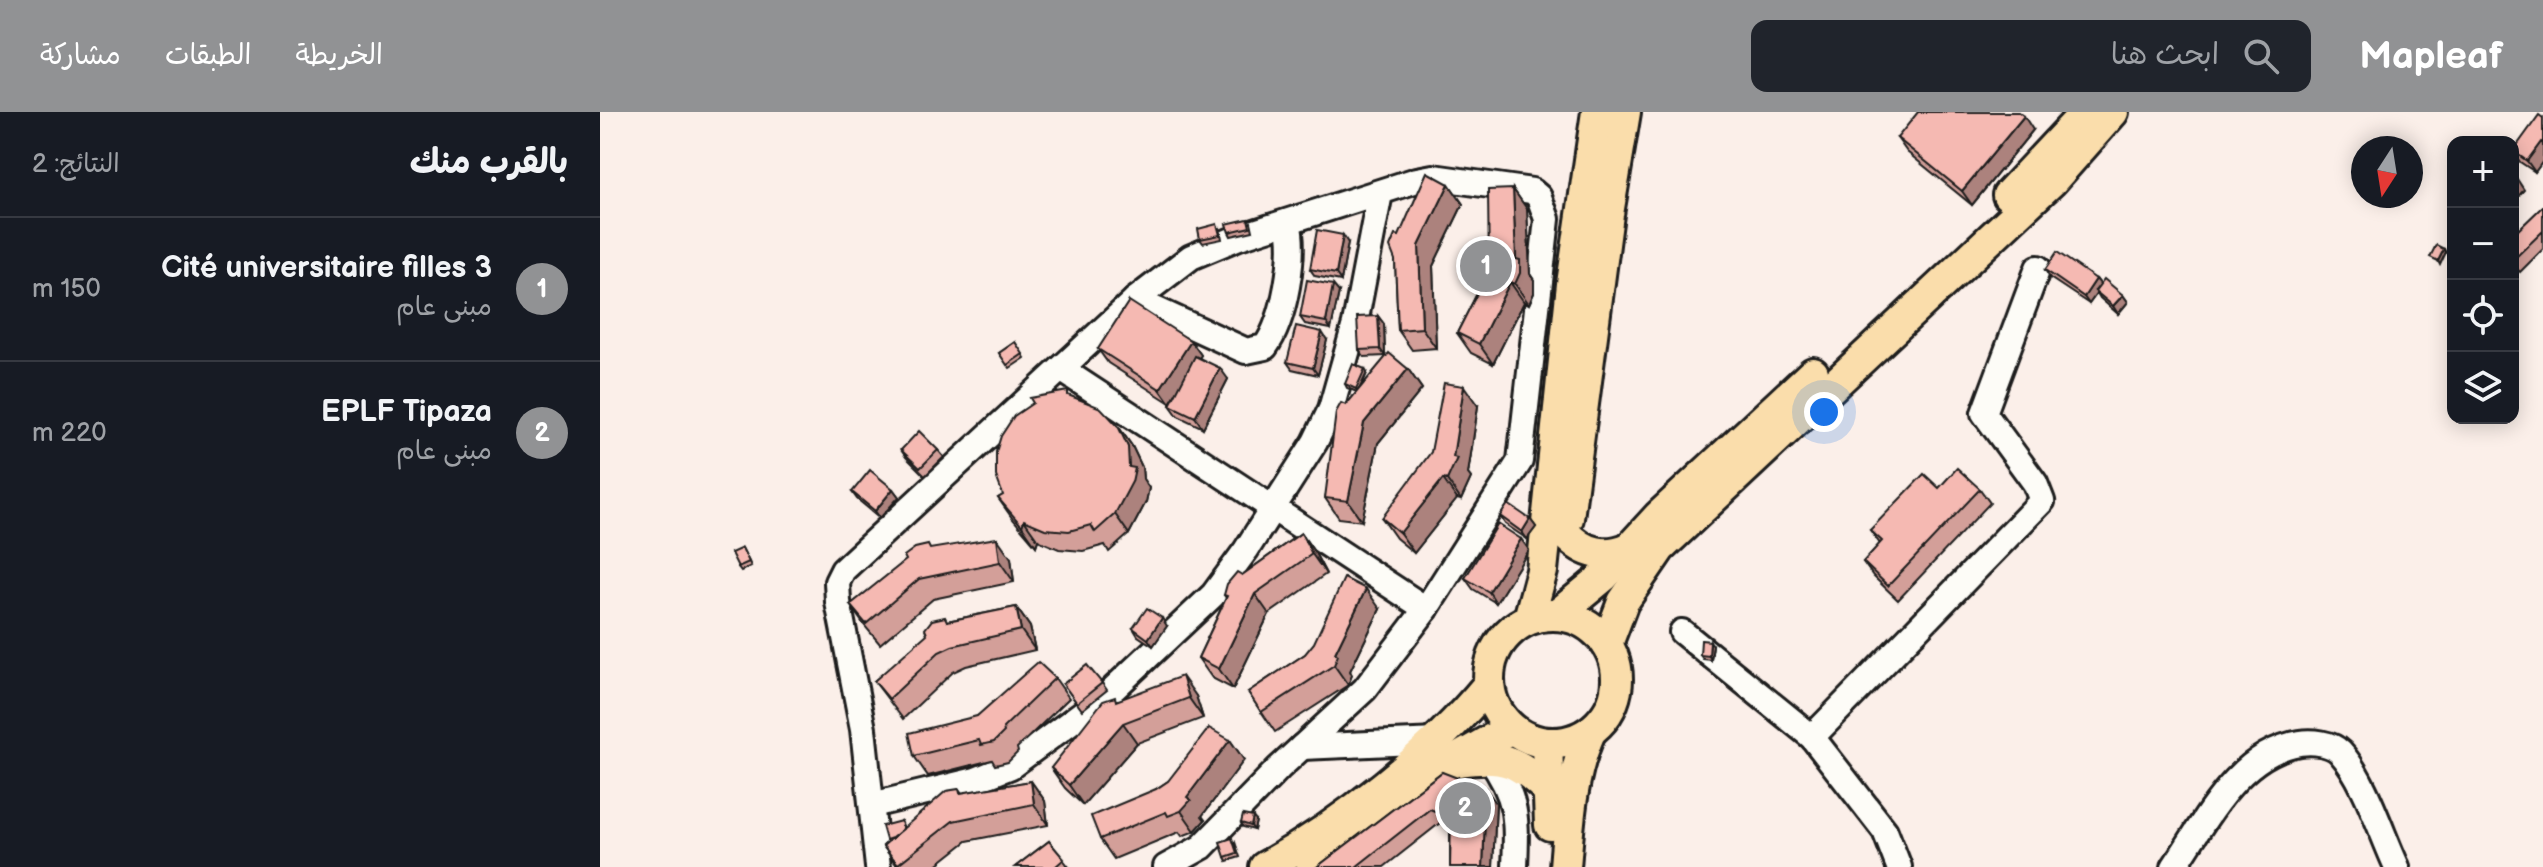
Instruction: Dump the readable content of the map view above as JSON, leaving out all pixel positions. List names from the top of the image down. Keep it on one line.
{"north":"bottom","page":{"header":"Mapleaf","search":"ابحث هنا","nav":["الخريطة","الطبقات","مشاركة"],"heading":["بالقرب منك","النتائج: 2"],"map_buttons":["+","−"],"list":[{"mark":"1","name":"Cité universitaire filles 3","note":"مبنى عام","value":"150 m"},{"mark":"2","name":"EPLF Tipaza","note":"مبنى عام","value":"220 m"}],"pins":["1","2"]}}
